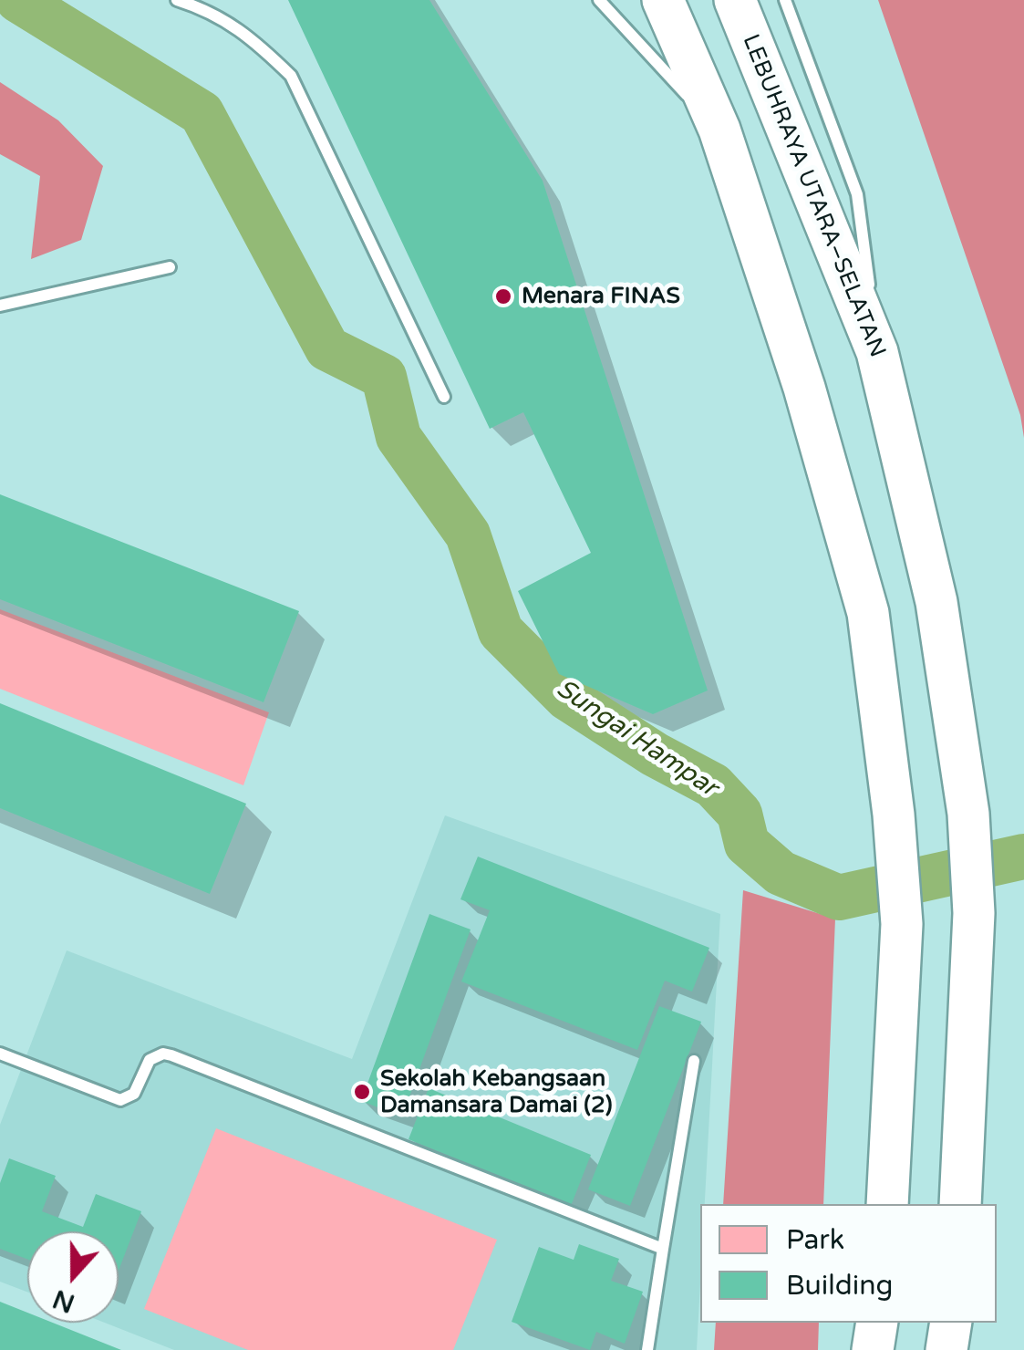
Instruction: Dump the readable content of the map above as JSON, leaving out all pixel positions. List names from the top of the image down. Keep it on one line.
{"streets":{"highway":["LEBUHRAYA UTARA–SELATAN"]},"water":["Sungai Hampar"],"places":["Menara FINAS","Sekolah Kebangsaan Damansara Damai (2)"],"legend":["Park","Building"],"north":"bottom"}
